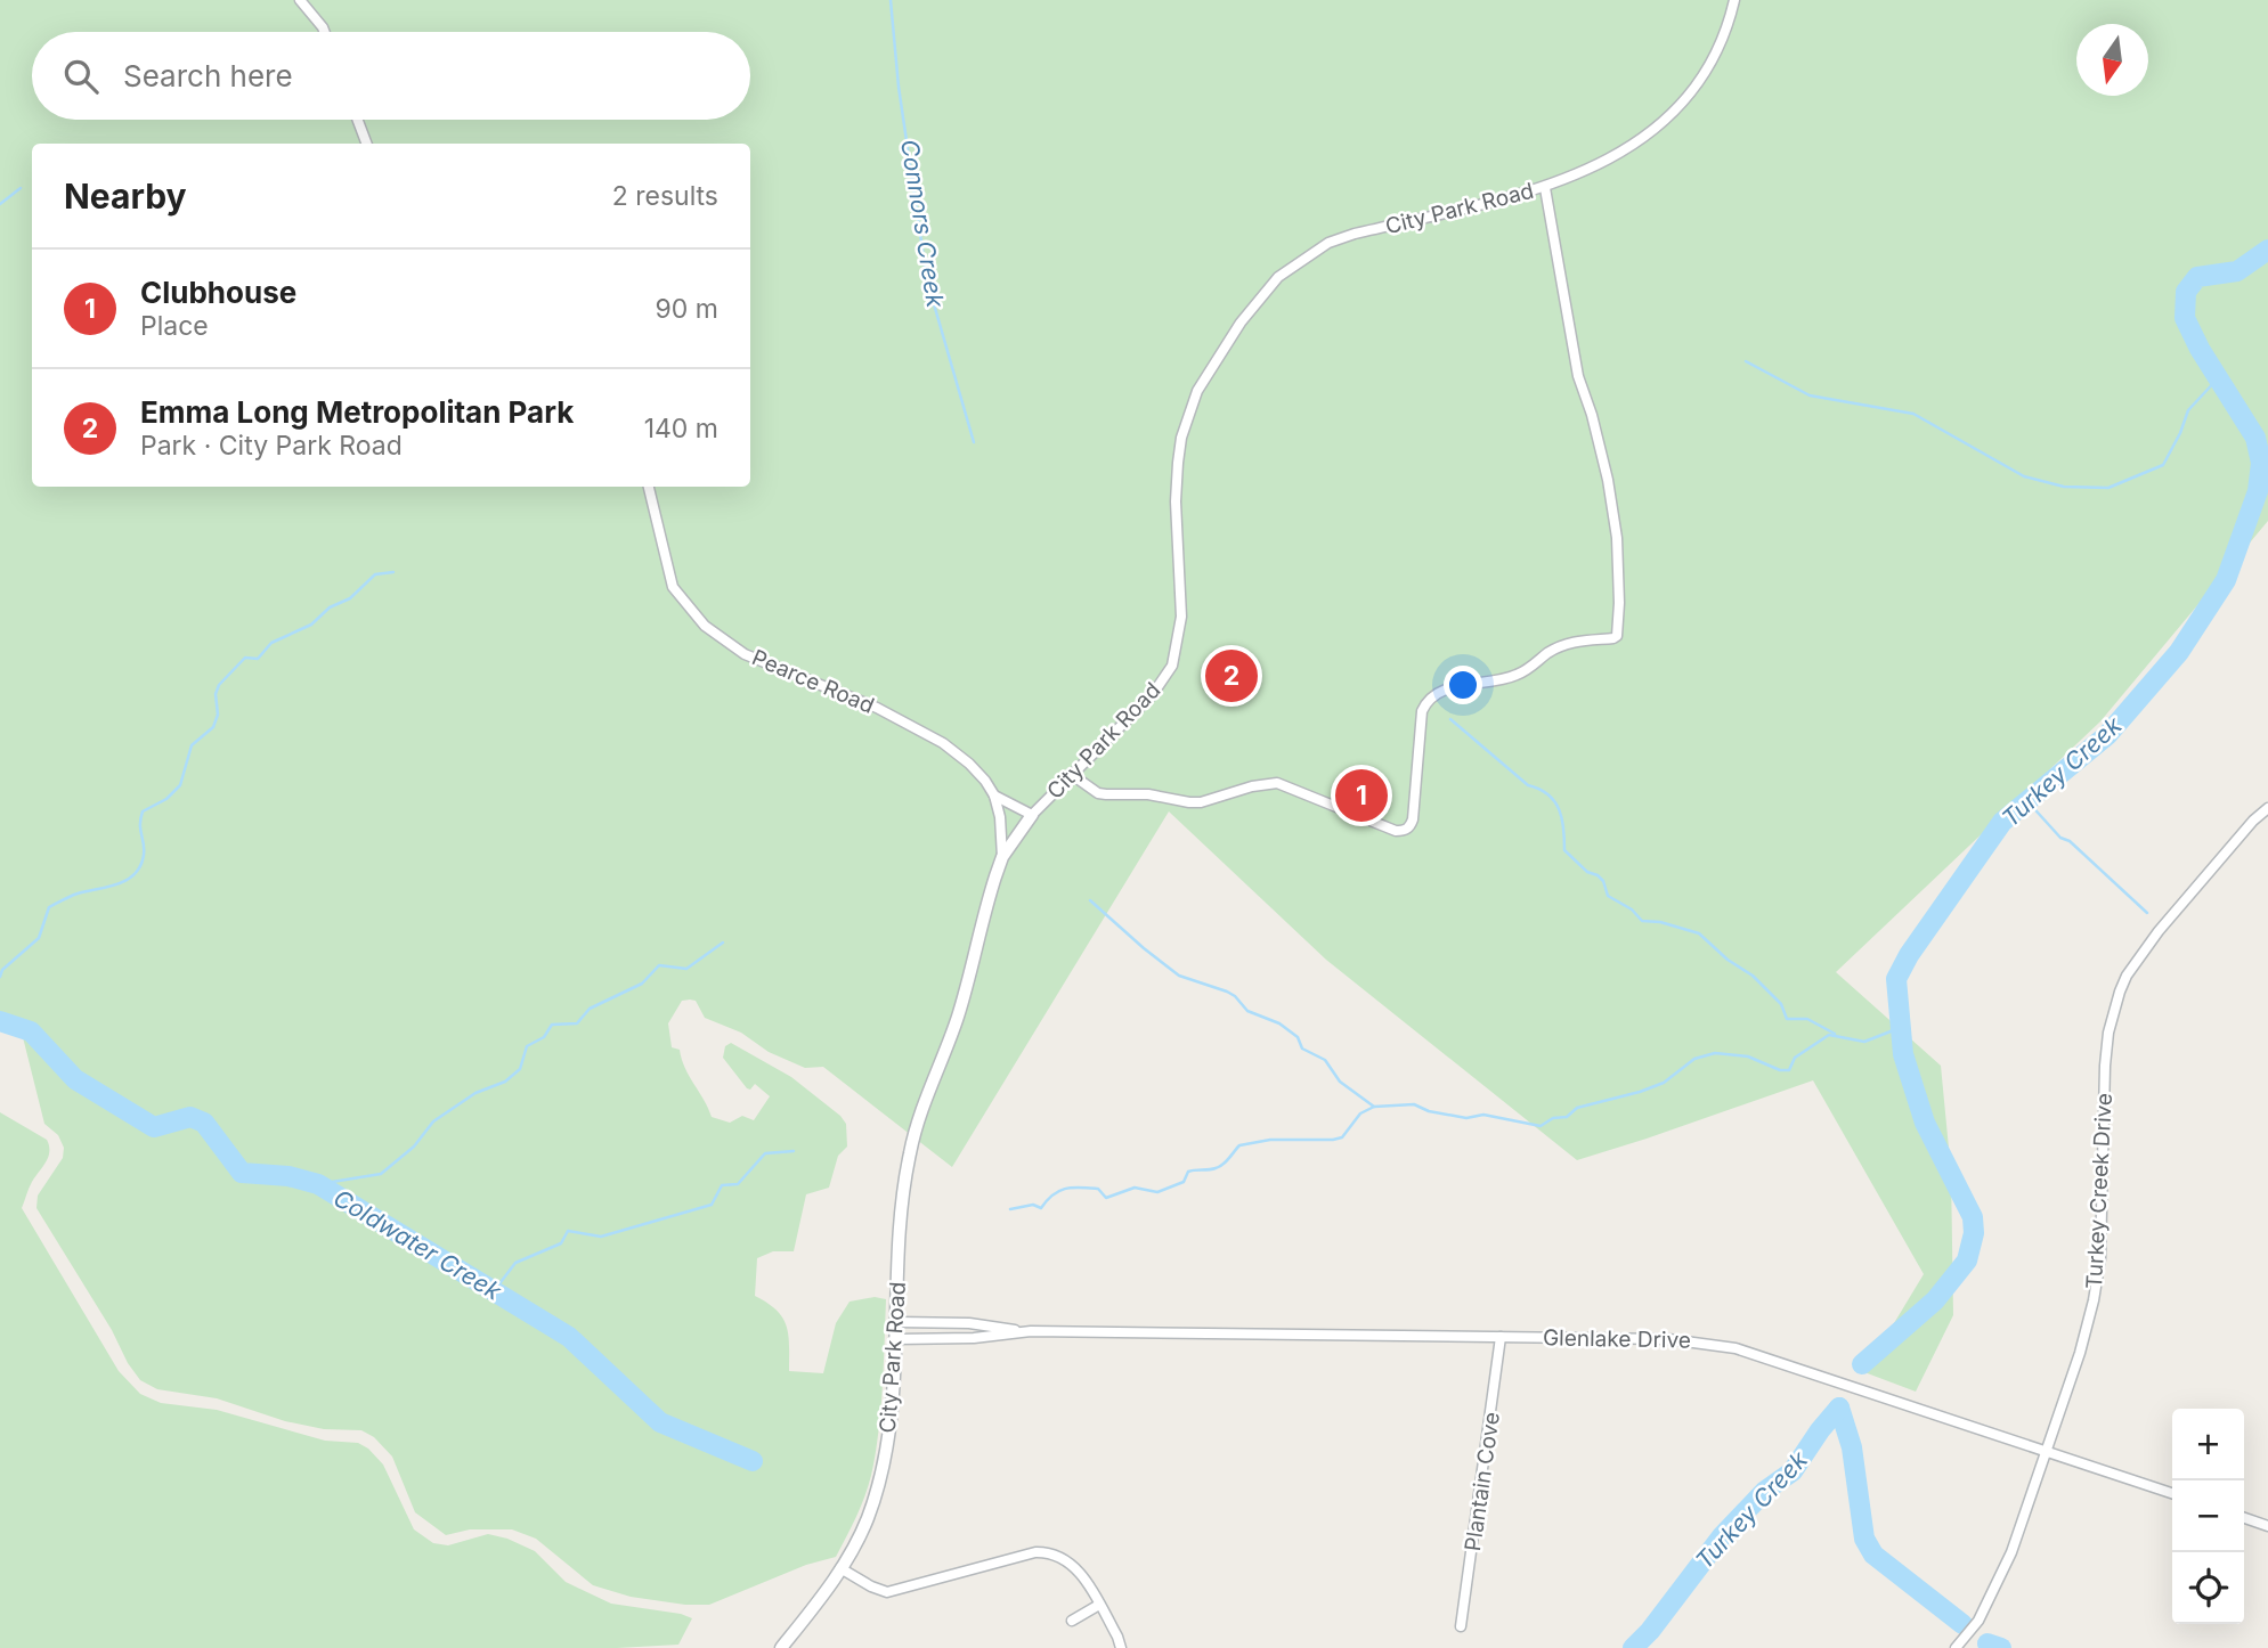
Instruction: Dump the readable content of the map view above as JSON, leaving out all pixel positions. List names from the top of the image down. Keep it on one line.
{"streets":{"street":["City Park Road","Pearce Road","Turkey Creek Drive","Glenlake Drive","Plantain Cove"]},"crossings":[["City Park Road","Pearce Road"],["City Park Road","Glenlake Drive"],["Turkey Creek Drive","Glenlake Drive"],["Glenlake Drive","Plantain Cove"]],"water":["Connors Creek","Turkey Creek","Coldwater Creek"],"north":"bottom","page":{"search":"Search here","heading":["Nearby","2 results"],"list":[{"mark":"1","name":"Clubhouse","note":"Place","value":"90 m"},{"mark":"2","name":"Emma Long Metropolitan Park","note":"Park · City Park Road","value":"140 m"}],"pins":["2","1"],"map_buttons":["+","−"]}}
